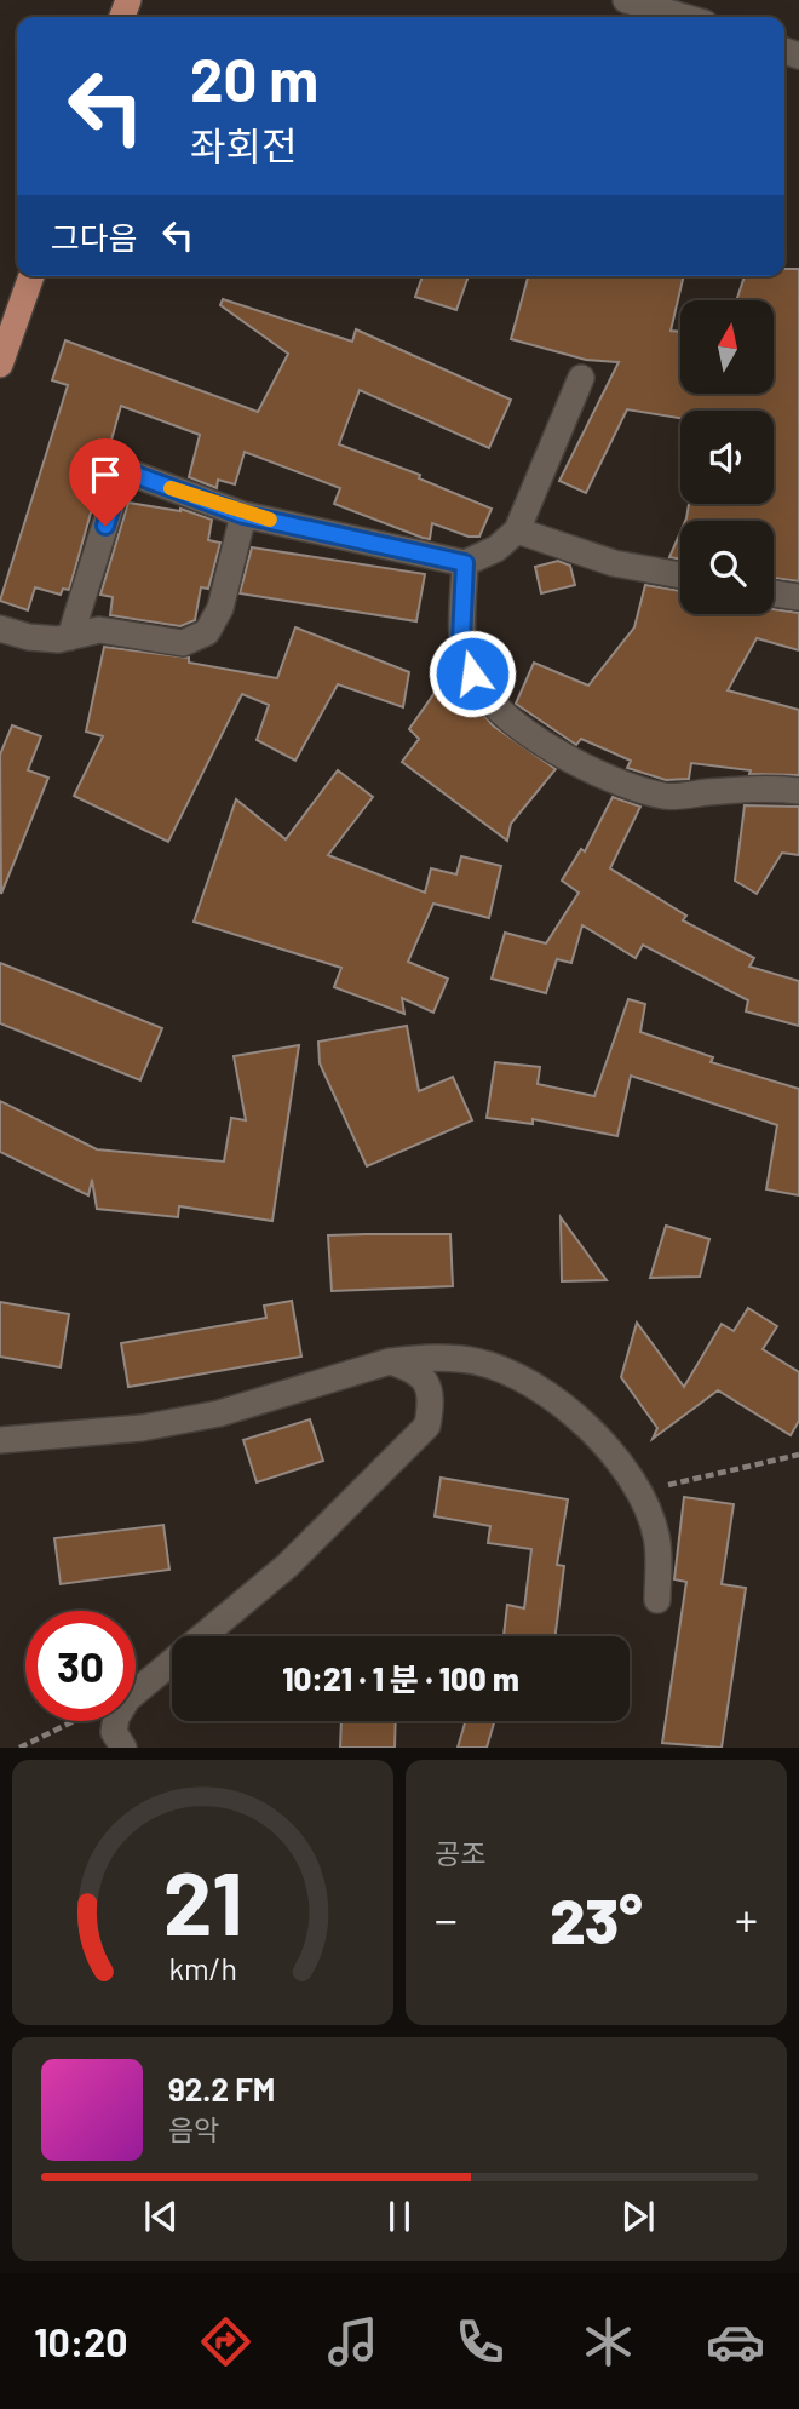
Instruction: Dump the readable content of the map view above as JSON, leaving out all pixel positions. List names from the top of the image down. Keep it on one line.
{"north":"top","page":{"turn":["20 m","좌회전"],"then":"그다음","limit":"30","trip":"10:21 · 1 분 · 100 m","tile":"공조","heat":["−","23°","+"],"song":["92.2 FM","음악"],"tabs":"10:20","gauge":["21","km/h"]}}
